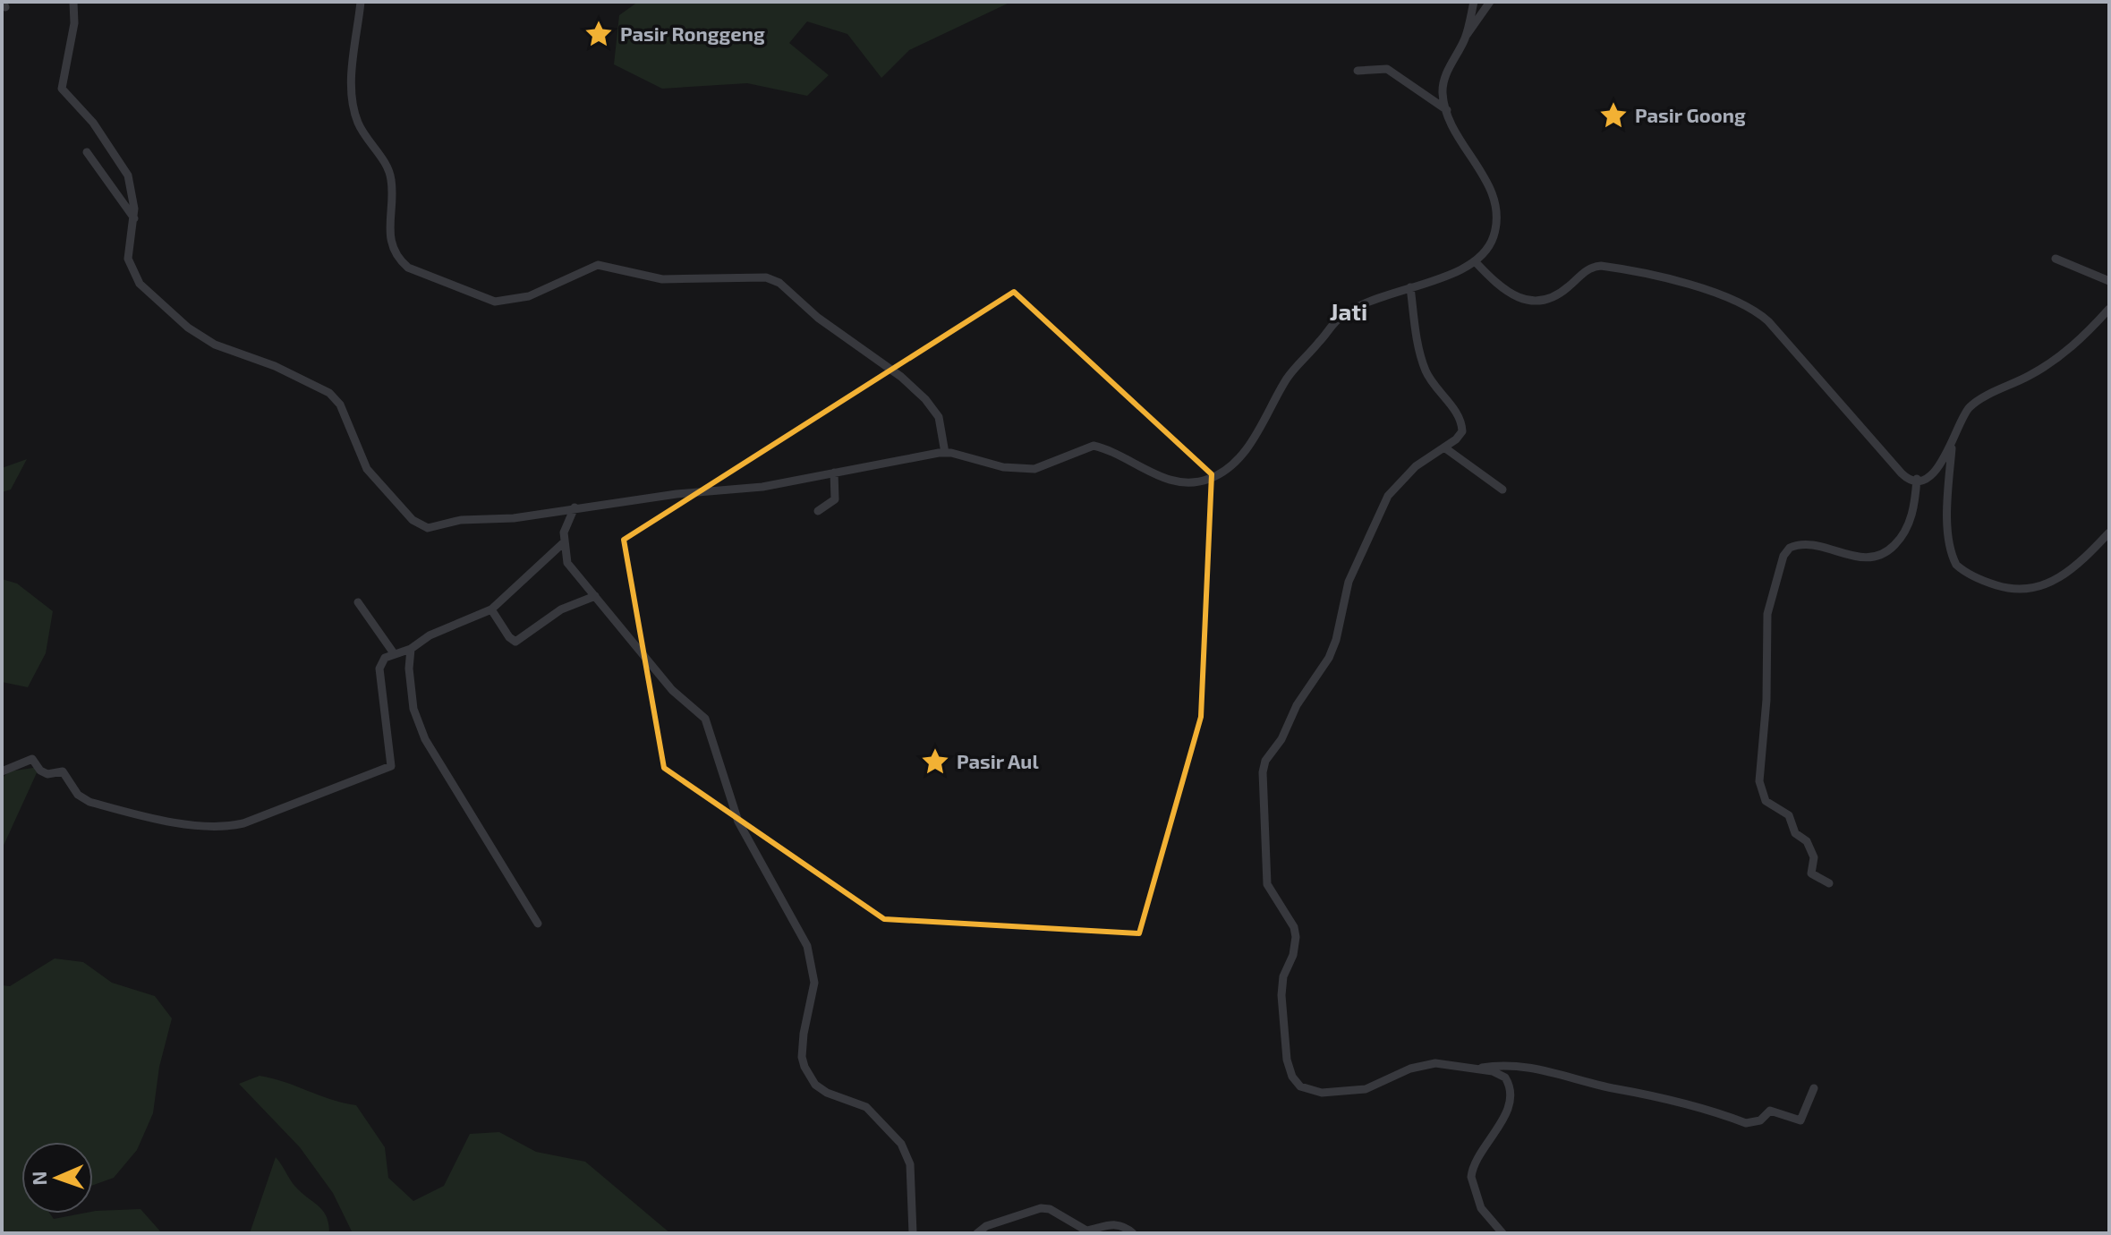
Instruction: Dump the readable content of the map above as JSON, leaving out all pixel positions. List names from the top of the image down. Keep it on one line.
{"districts":["Jati"],"places":{"place":["Pasir Ronggeng","Pasir Goong","Pasir Aul"]},"north":"left"}
